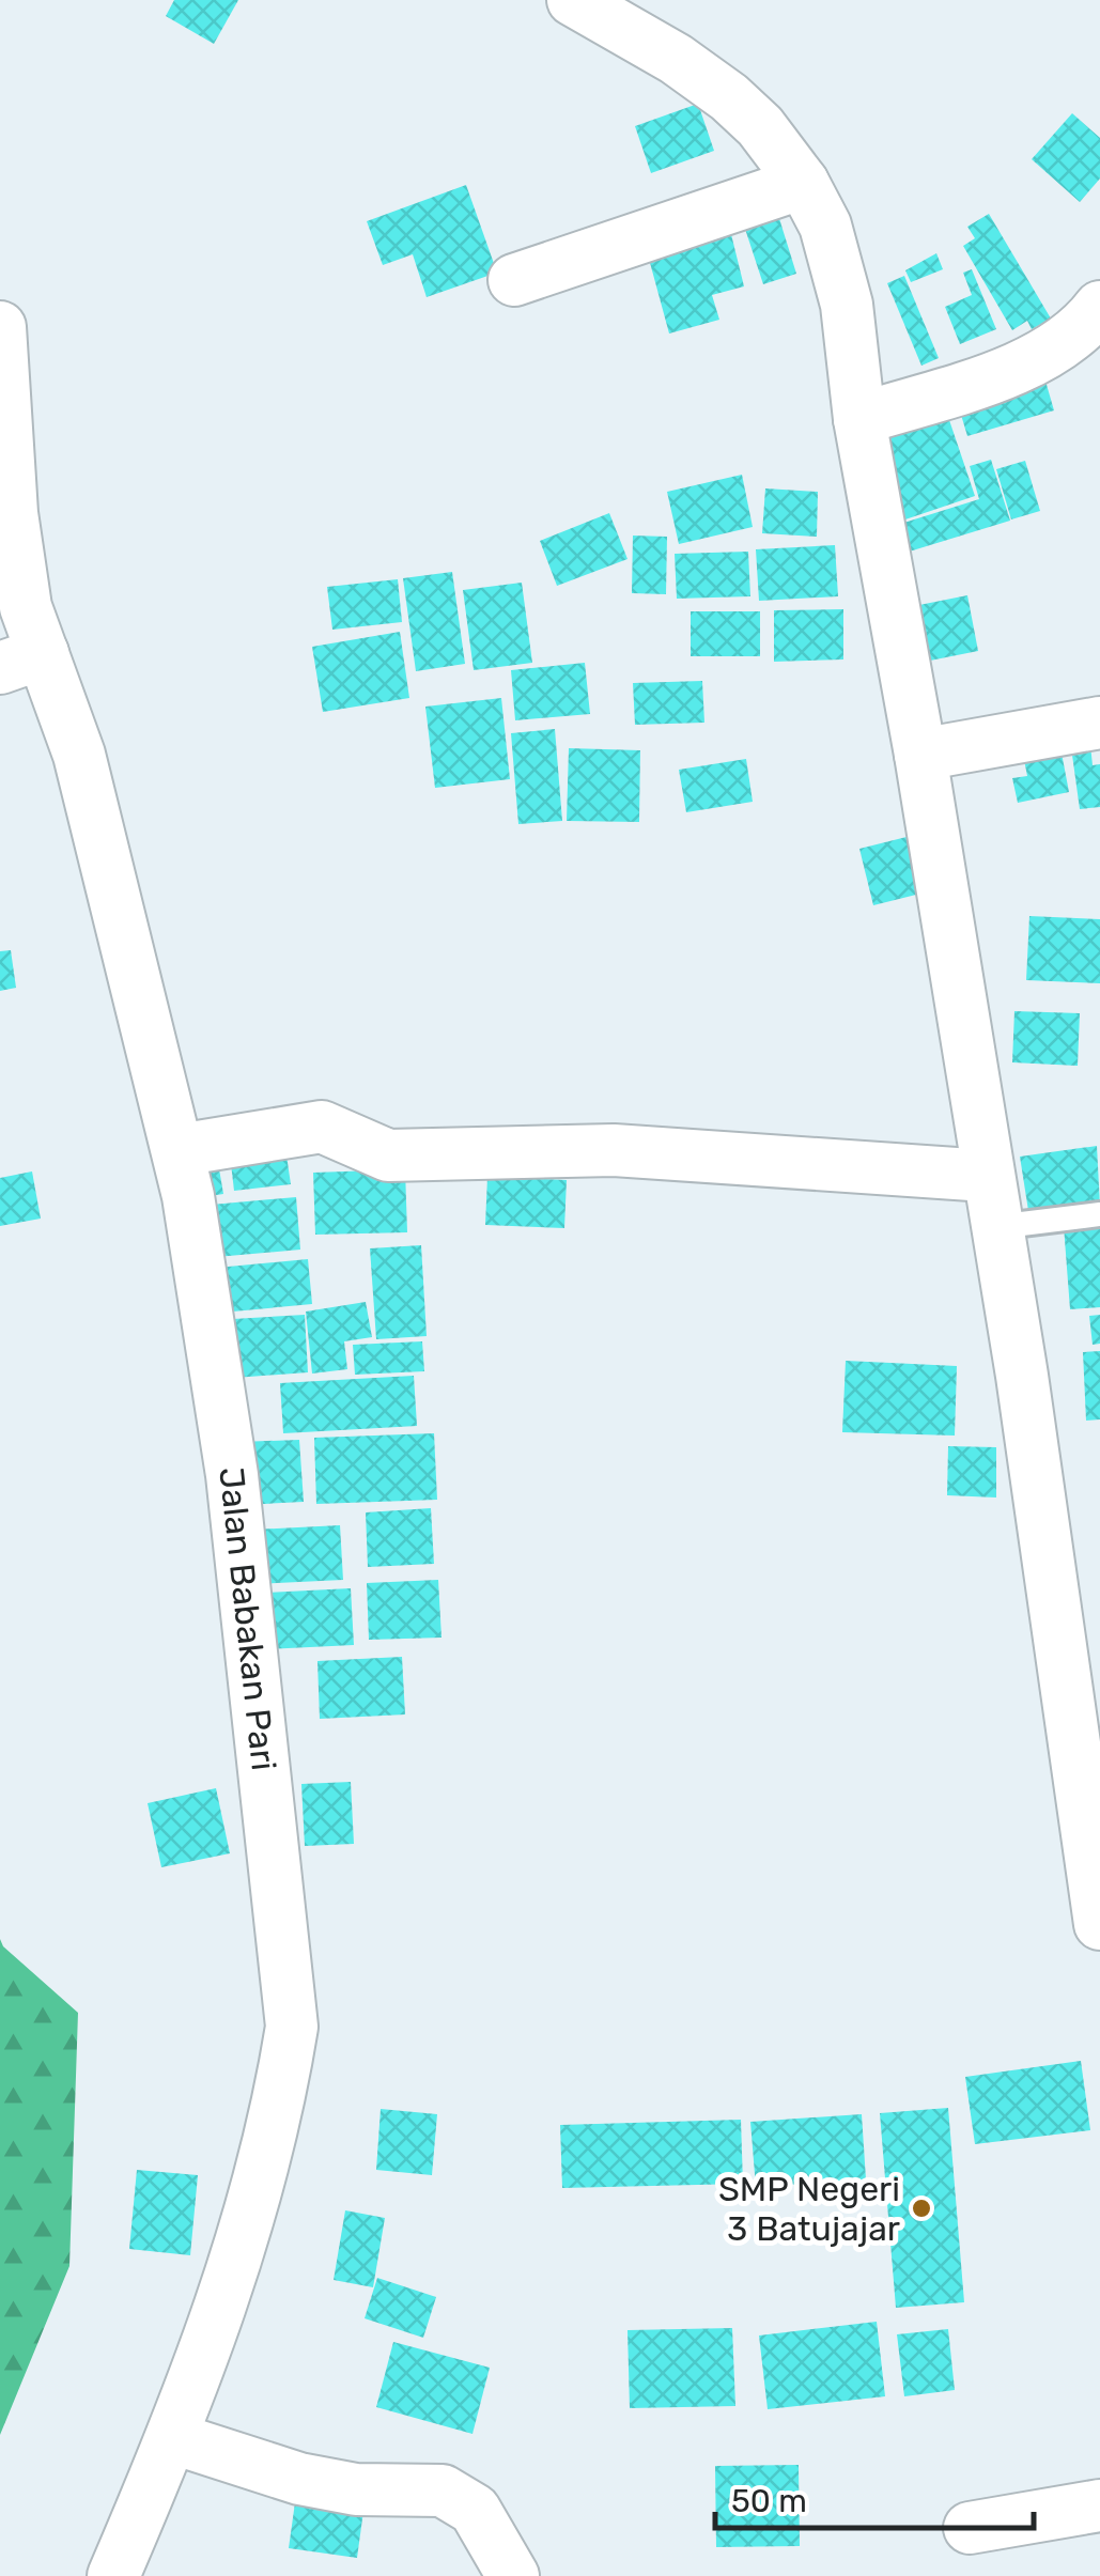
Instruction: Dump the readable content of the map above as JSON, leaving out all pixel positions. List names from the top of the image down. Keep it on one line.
{"streets":{"street":["Jalan Babakan Pari"]},"places":["SMP Negeri 3 Batujajar"],"scale_bar":"50 m"}
